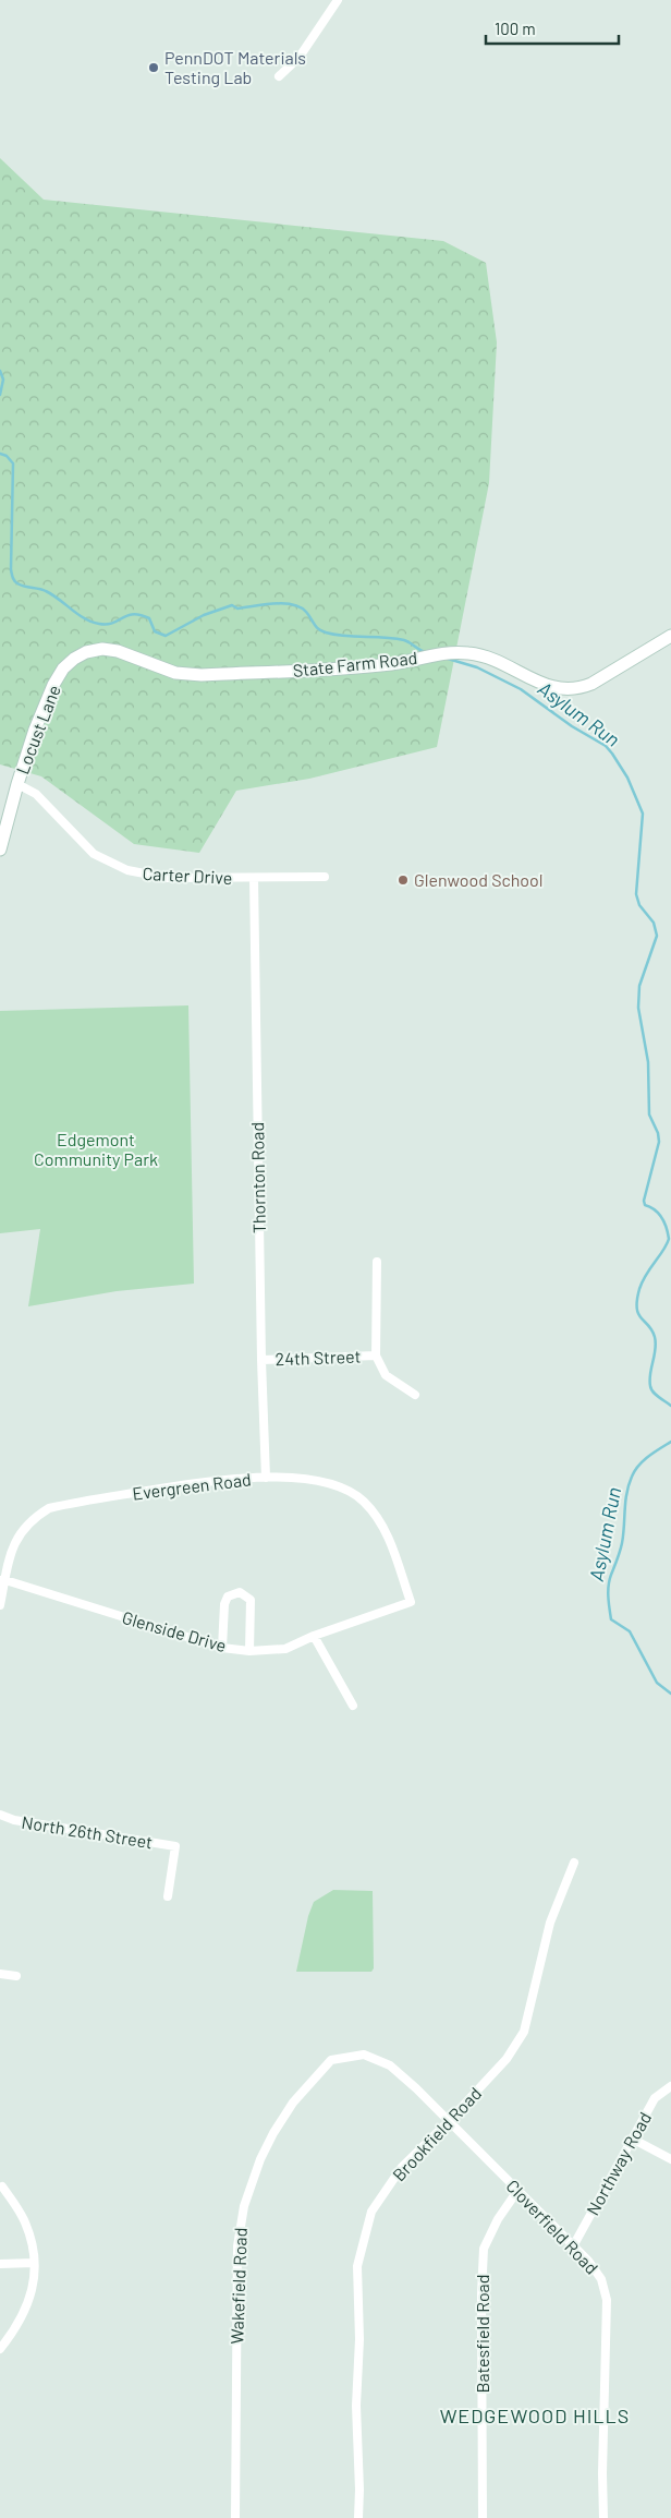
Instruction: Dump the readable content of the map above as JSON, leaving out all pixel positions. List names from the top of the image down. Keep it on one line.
{"streets":{"street":["State Farm Road","Locust Lane","Carter Drive","Thornton Road","24th Street","Evergreen Road","Glenside Drive","North 26th Street","Brookfield Road","Northway Road","Cloverfield Road","Wakefield Road","Batesfield Road"]},"crossings":[["State Farm Road","Locust Lane"],["Locust Lane","Carter Drive"],["Carter Drive","Thornton Road"],["Thornton Road","24th Street"],["Thornton Road","Evergreen Road"],["Evergreen Road","Glenside Drive"],["Brookfield Road","Cloverfield Road"],["Brookfield Road","Wakefield Road"],["Northway Road","Cloverfield Road"],["Cloverfield Road","Wakefield Road"],["Cloverfield Road","Batesfield Road"]],"districts":["WEDGEWOOD HILLS"],"water":["Asylum Run"],"parks":["Edgemont Community Park"],"places":["PennDOT Materials Testing Lab","Glenwood School"],"scale_bar":"100 m"}
